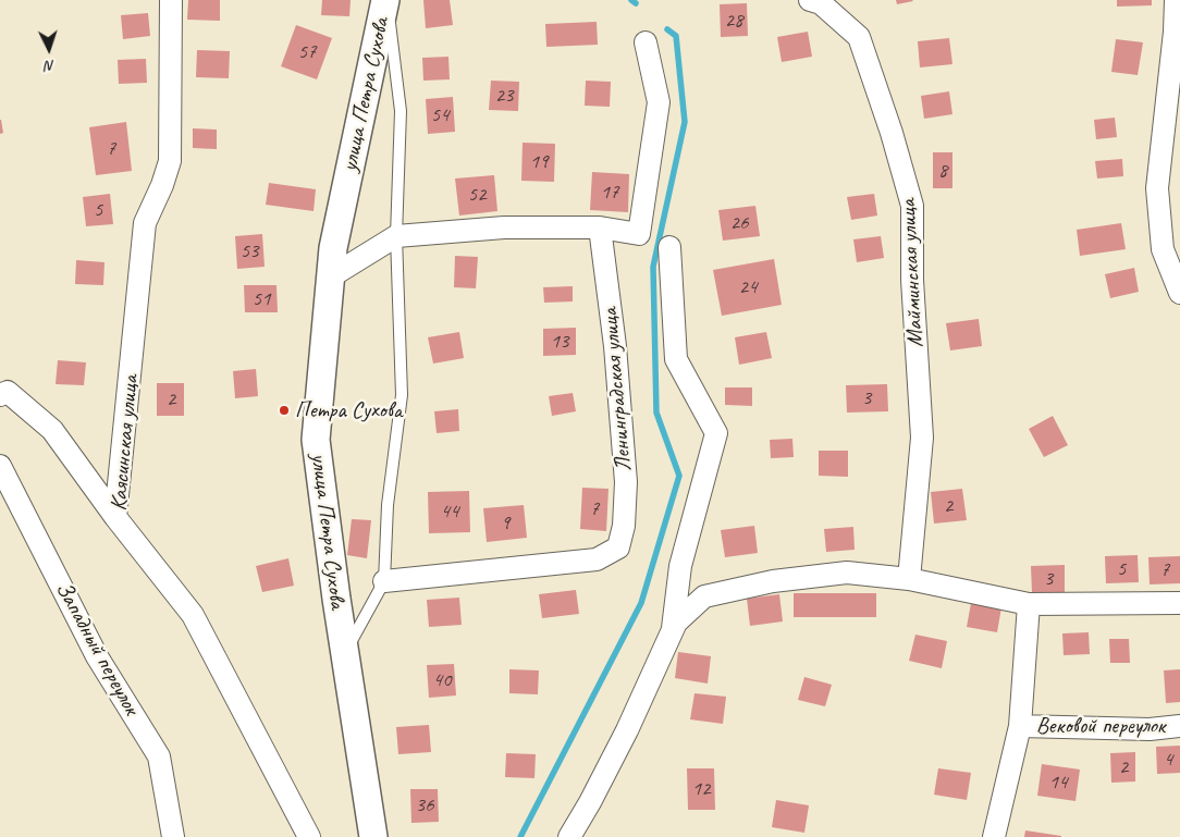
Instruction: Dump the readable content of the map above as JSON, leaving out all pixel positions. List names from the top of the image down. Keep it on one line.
{"streets":{"street":["улица Петра Сухова","Майминская улица","Ленинградская улица","Каясинская улица","Западный переулок","Вековой переулок"]},"places":["Петра Сухова"],"house_numbers":["28","57","23","54","7","19","8","17","52","5","26","53","24","51","13","3","2","2","7","44","9","5","7","3","40","4","2","14","12","36"],"north":"bottom"}
